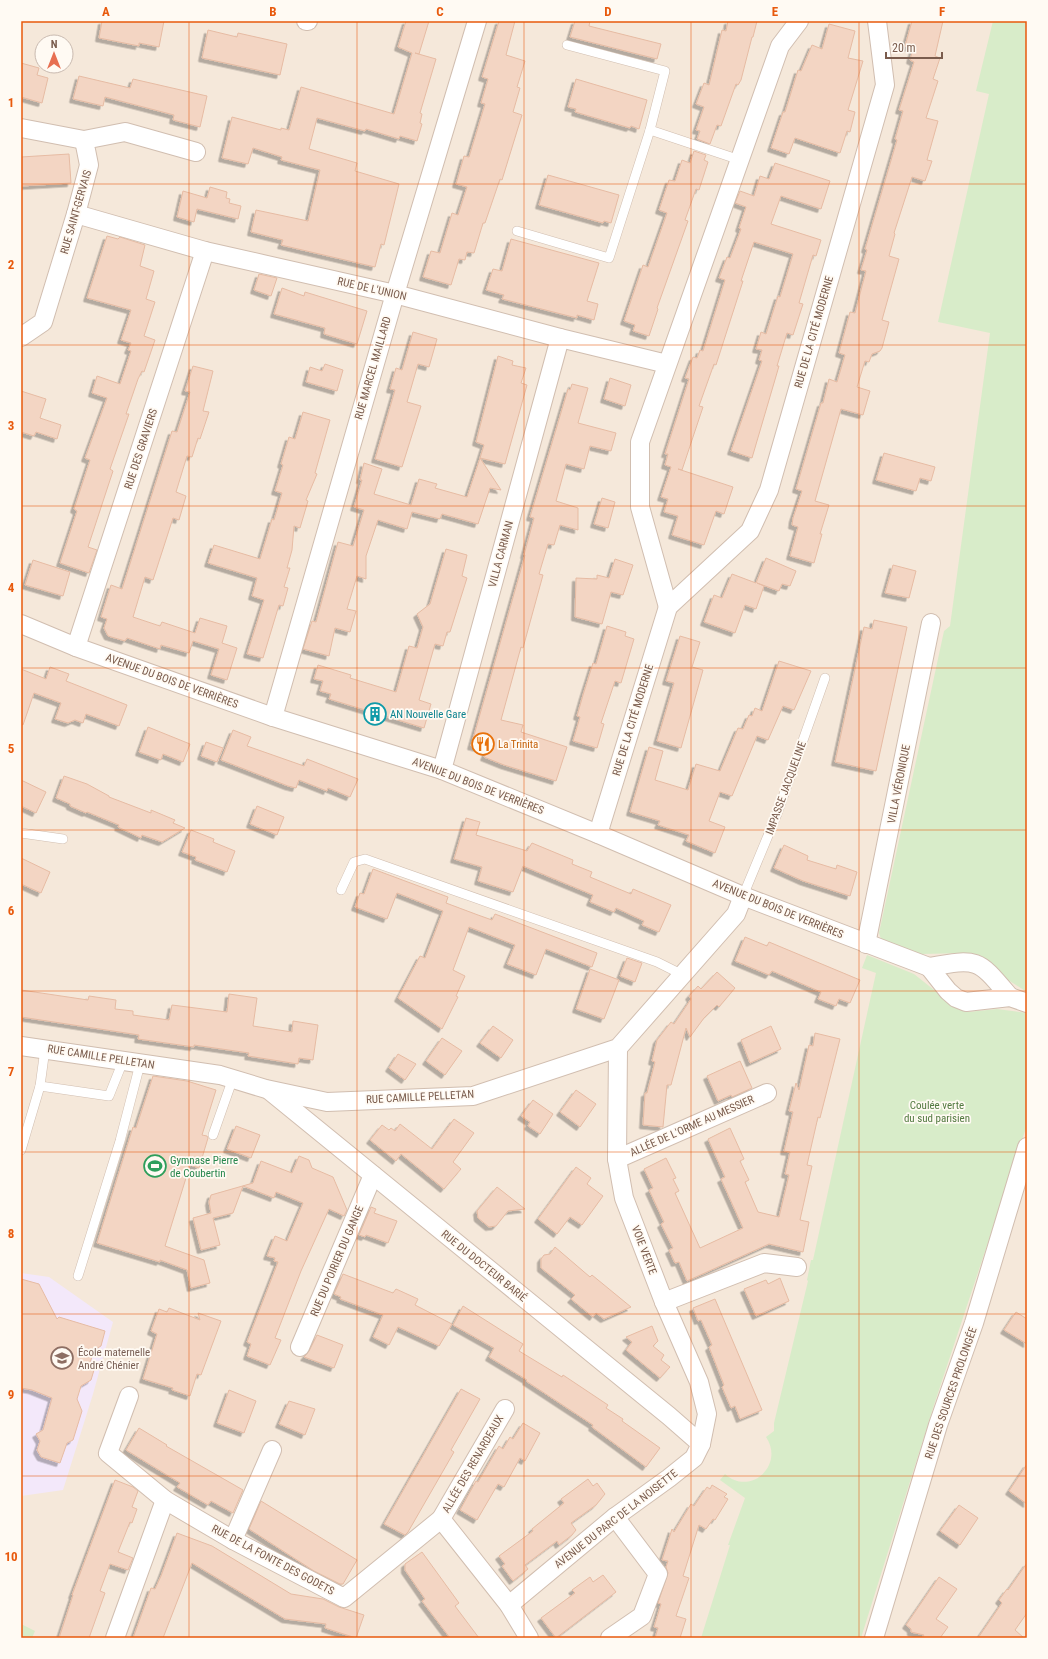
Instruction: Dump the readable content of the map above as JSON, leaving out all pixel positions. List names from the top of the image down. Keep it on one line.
{"streets":{"street":["RUE SAINT-GERVAIS","RUE DE L'UNION","RUE DE LA CITÉ MODERNE","RUE MARCEL MAILLARD","RUE DES GRAVIERS","VILLA CARMAN","AVENUE DU BOIS DE VERRIÈRES","VILLA VÉRONIQUE","RUE CAMILLE PELLETAN","ALLÉE DE L'ORME AU MESSIER","VOIE VERTE","RUE DU POIRIER DU GANGE","RUE DU DOCTEUR BARIÉ","RUE DES SOURCES PROLONGÉE","ALLÉE DES RENARDEAUX","AVENUE DU PARC DE LA NOISETTE","RUE DE LA FONTE DES GODETS"],"lane":["IMPASSE JACQUELINE"]},"crossings":[["RUE SAINT-GERVAIS","RUE DE L'UNION"],["RUE DE L'UNION","RUE MARCEL MAILLARD"],["RUE DE L'UNION","RUE DES GRAVIERS"],["RUE DE L'UNION","VILLA CARMAN"],["RUE DE LA CITÉ MODERNE","AVENUE DU BOIS DE VERRIÈRES"],["RUE MARCEL MAILLARD","AVENUE DU BOIS DE VERRIÈRES"],["RUE DES GRAVIERS","AVENUE DU BOIS DE VERRIÈRES"],["VILLA CARMAN","AVENUE DU BOIS DE VERRIÈRES"],["AVENUE DU BOIS DE VERRIÈRES","VILLA VÉRONIQUE"],["AVENUE DU BOIS DE VERRIÈRES","IMPASSE JACQUELINE"],["RUE CAMILLE PELLETAN","VOIE VERTE"],["RUE CAMILLE PELLETAN","RUE DU DOCTEUR BARIÉ"],["ALLÉE DE L'ORME AU MESSIER","VOIE VERTE"],["VOIE VERTE","RUE DU DOCTEUR BARIÉ"],["VOIE VERTE","AVENUE DU PARC DE LA NOISETTE"],["RUE DU POIRIER DU GANGE","RUE DU DOCTEUR BARIÉ"],["RUE DU DOCTEUR BARIÉ","AVENUE DU PARC DE LA NOISETTE"],["ALLÉE DES RENARDEAUX","RUE DE LA FONTE DES GODETS"]],"parks":["Coulée verte du sud parisien"],"places":{"building":["AN Nouvelle Gare"],"restaurant":["La Trinita"],"sports":["Gymnase Pierre de Coubertin"],"school or university":["École maternelle André Chénier"]},"scale_bar":"20 m","north":"top","grid":{"columns":["A","B","C","D","E","F"],"rows":["1","2","3","4","5","6","7","8","9","10"]}}
